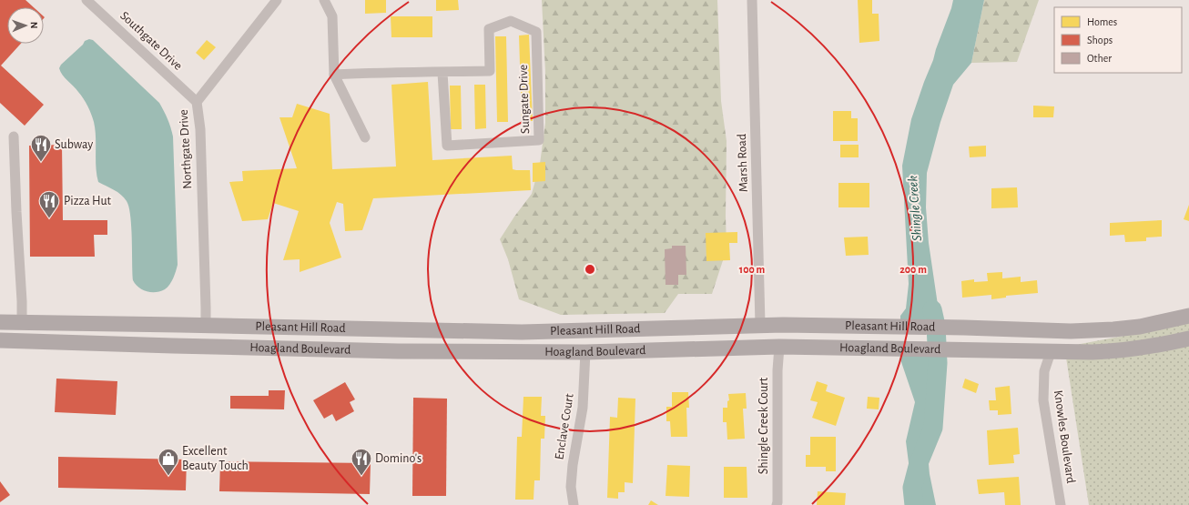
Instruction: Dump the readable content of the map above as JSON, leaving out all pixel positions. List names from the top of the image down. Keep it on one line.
{"streets":{"main road":["Pleasant Hill Road","Hoagland Boulevard"],"street":["Southgate Drive","Sungate Drive","Northgate Drive","Marsh Road","Shingle Creek Court","Enclave Court","Knowles Boulevard"]},"crossings":[["Southgate Drive","Northgate Drive"],["Northgate Drive","Pleasant Hill Road"],["Marsh Road","Pleasant Hill Road"],["Hoagland Boulevard","Shingle Creek Court"],["Hoagland Boulevard","Enclave Court"],["Hoagland Boulevard","Knowles Boulevard"]],"water":["Shingle Creek"],"places":{"restaurant":["Subway","Pizza Hut","Domino's"],"shop":["Excellent Beauty Touch"]},"legend":["Homes","Shops","Other"],"north":"right","rings":["100 m","200 m"]}
